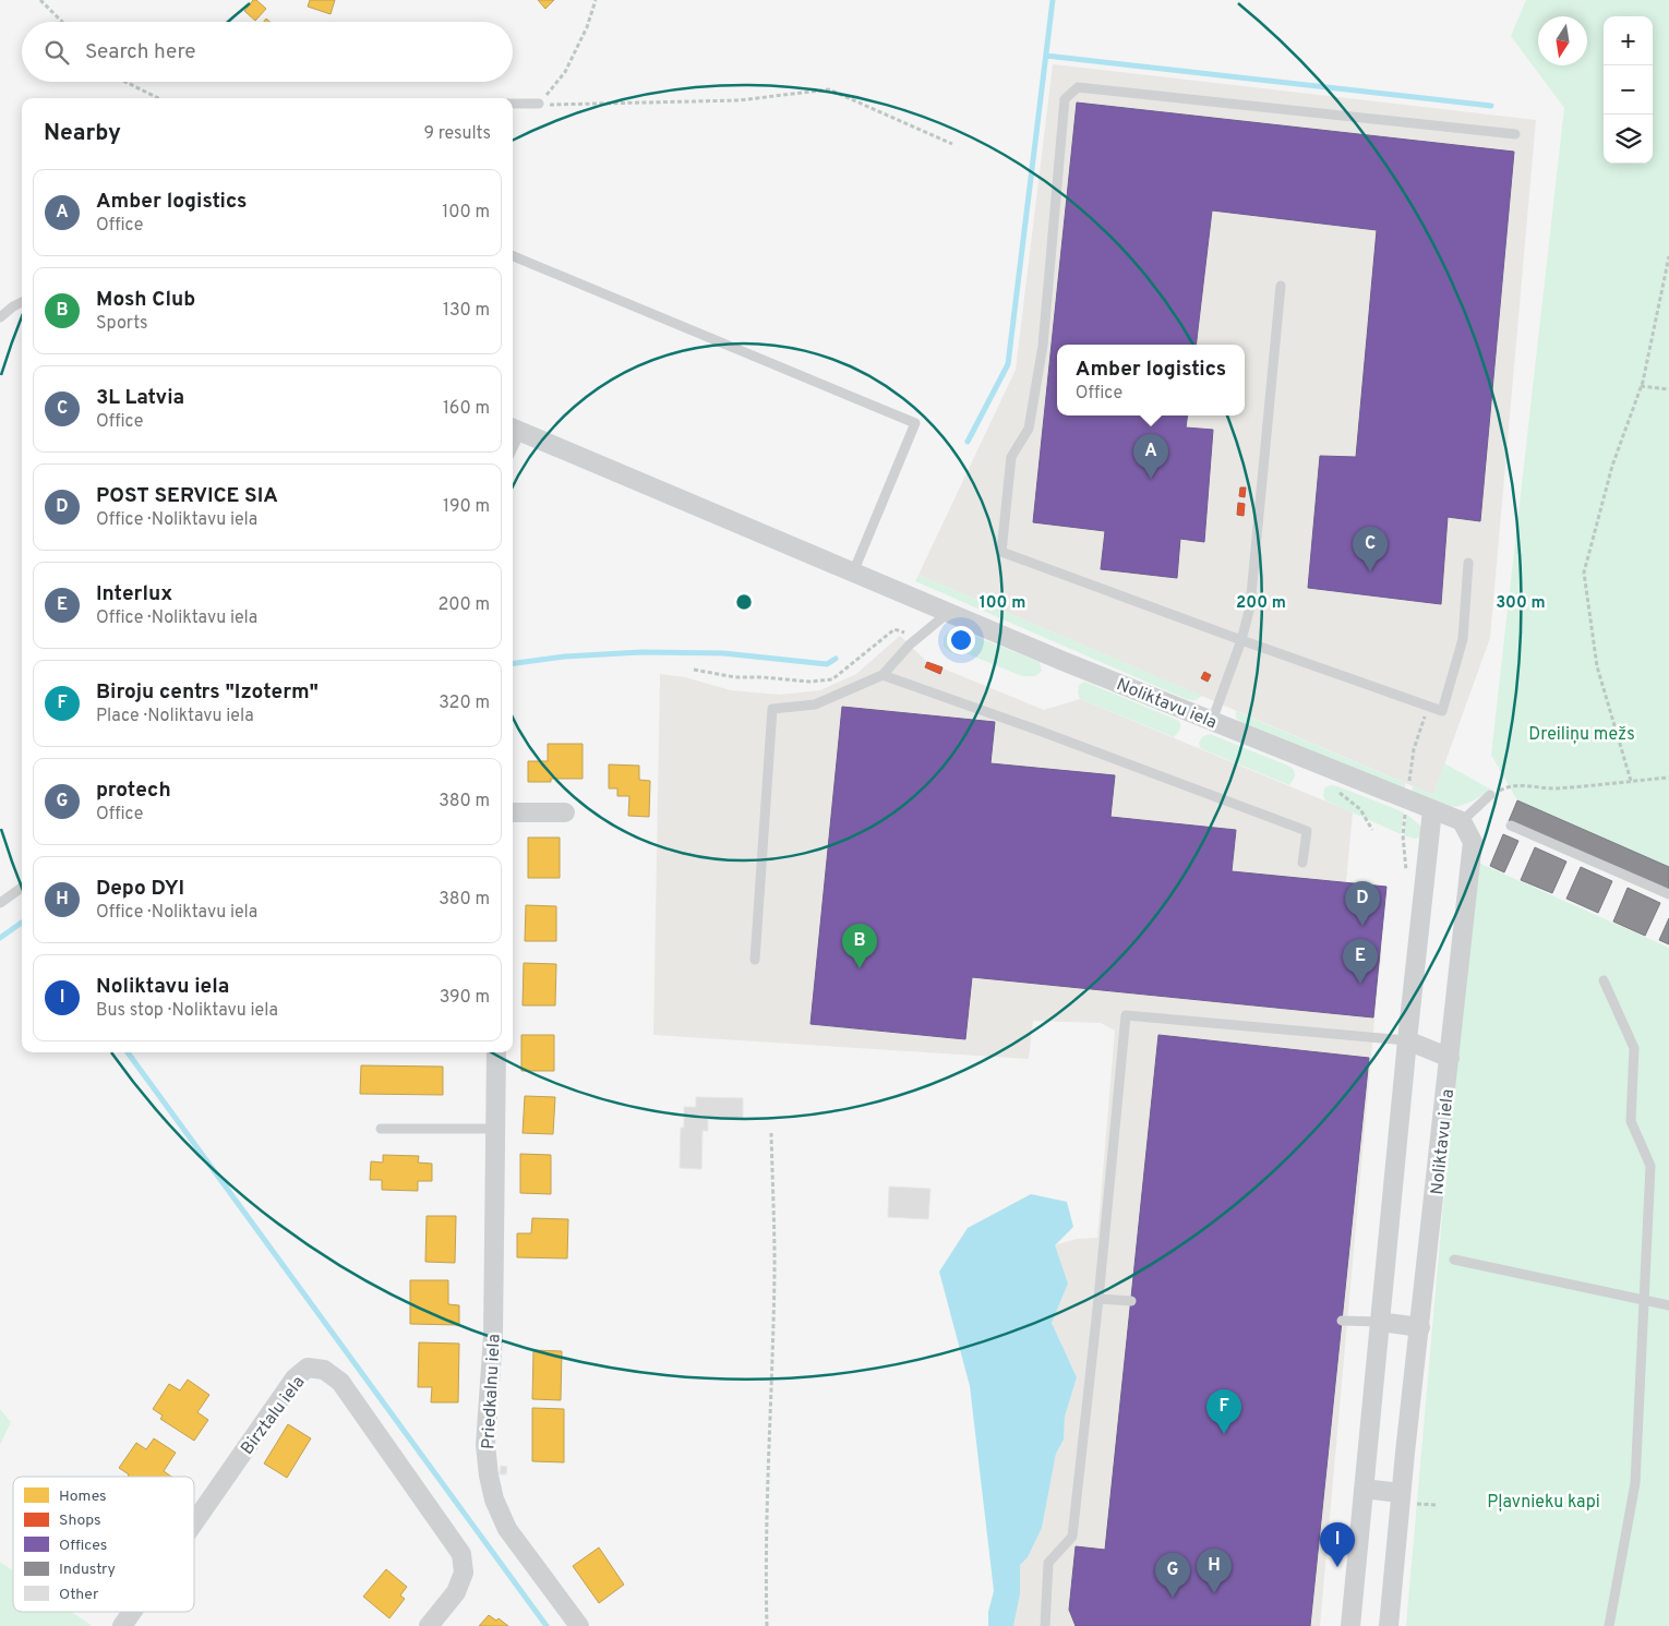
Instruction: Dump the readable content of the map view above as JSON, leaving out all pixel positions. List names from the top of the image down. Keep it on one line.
{"streets":{"street":["Noliktavu iela","Priedkalnu iela","Birztalu iela"]},"parks":["Dreiliņu mežs","Pļavnieku kapi"],"legend":["Homes","Shops","Offices","Industry","Other"],"north":"bottom","page":{"map_buttons":["+","−"],"search":"Search here","heading":["Nearby","9 results"],"list":[{"mark":"A","name":"Amber logistics","note":"Office","value":"100 m"},{"mark":"B","name":"Mosh Club","note":"Sports","value":"130 m"},{"mark":"C","name":"3L Latvia","note":"Office","value":"160 m"},{"mark":"D","name":"POST SERVICE SIA","note":"Office · Noliktavu iela","value":"190 m"},{"mark":"E","name":"Interlux","note":"Office · Noliktavu iela","value":"200 m"},{"mark":"F","name":"Biroju centrs \"Izoterm\"","note":"Place · Noliktavu iela","value":"320 m"},{"mark":"G","name":"protech","note":"Office","value":"380 m"},{"mark":"H","name":"Depo DYI","note":"Office · Noliktavu iela","value":"380 m"},{"mark":"I","name":"Noliktavu iela","note":"Bus stop · Noliktavu iela","value":"390 m"}],"popup":["Amber logistics","Office"],"pins":["A","C","D","B","E","F","I","H","G"]},"rings":["100 m","200 m","300 m"]}
